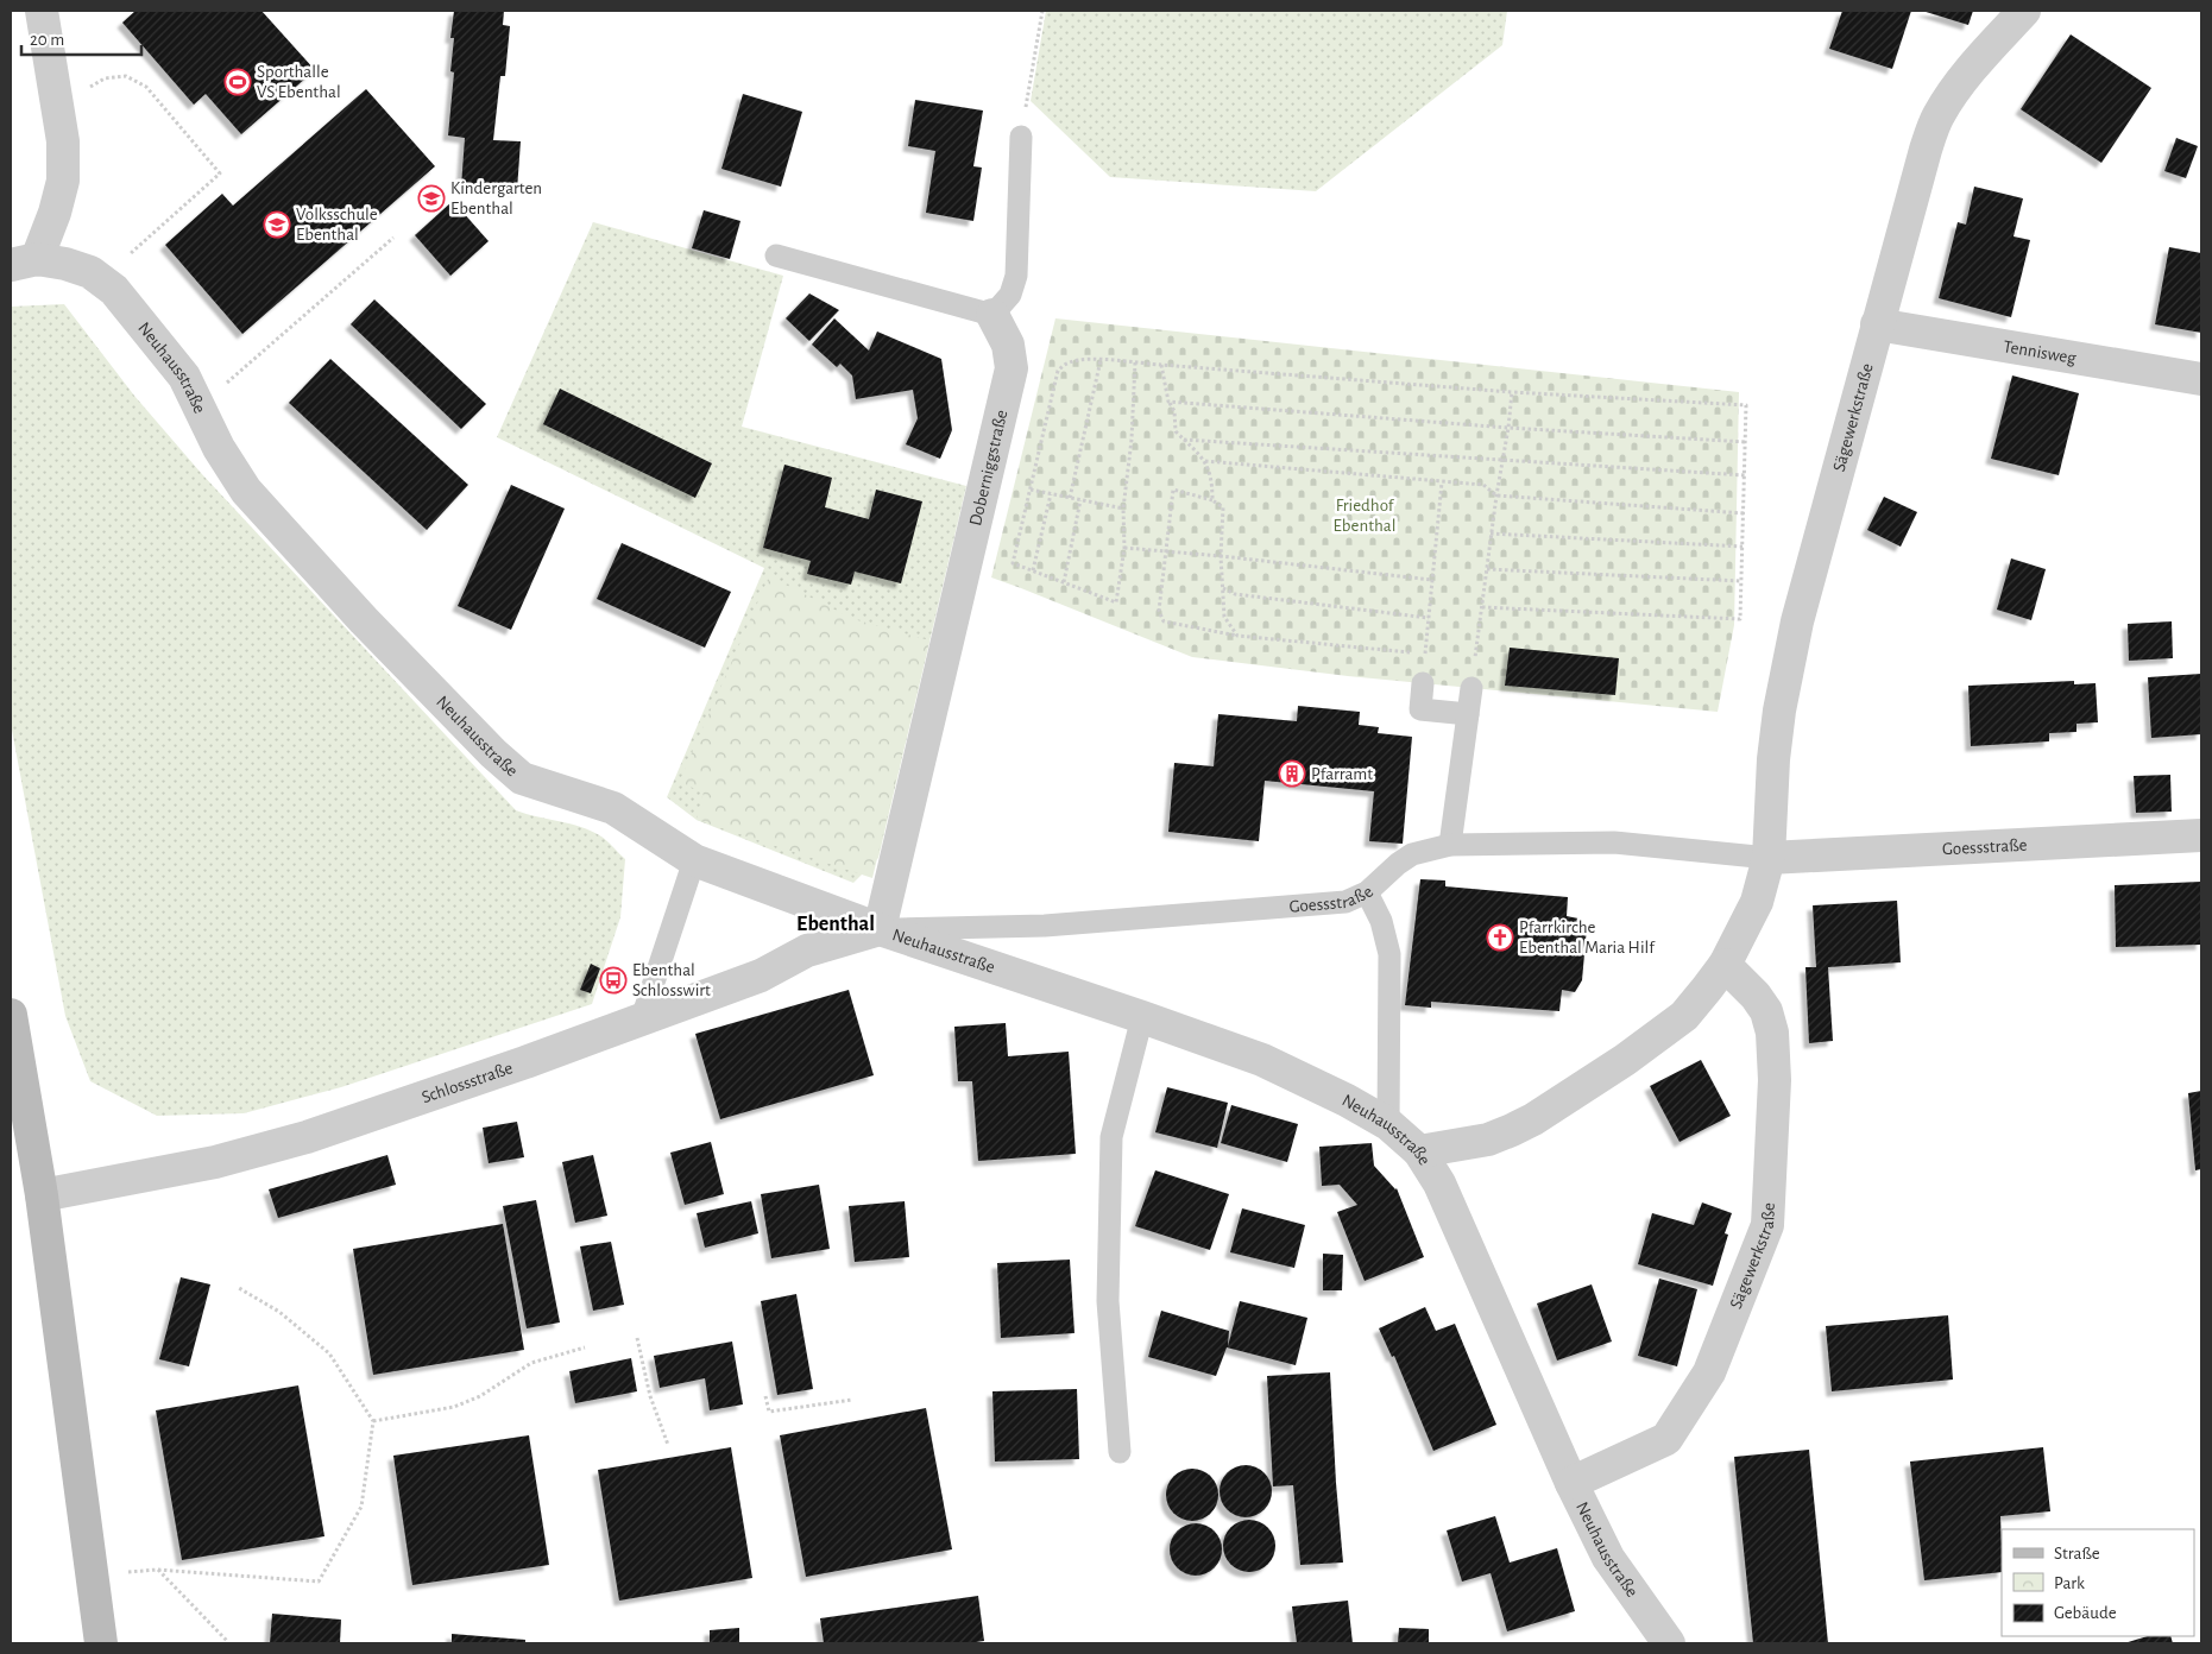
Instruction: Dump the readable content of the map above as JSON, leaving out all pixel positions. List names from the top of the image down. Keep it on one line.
{"streets":{"street":["Tennisweg","Neuhausstraße","Sägewerkstraße","Doberniggstraße","Goessstraße","Schlossstraße"]},"crossings":[["Tennisweg","Sägewerkstraße"],["Neuhausstraße","Sägewerkstraße"],["Neuhausstraße","Doberniggstraße"],["Neuhausstraße","Goessstraße"],["Neuhausstraße","Schlossstraße"],["Sägewerkstraße","Goessstraße"],["Doberniggstraße","Goessstraße"],["Doberniggstraße","Schlossstraße"],["Goessstraße","Schlossstraße"]],"districts":["Ebenthal"],"parks":["Friedhof Ebenthal"],"places":{"sports":["Sporthalle VS Ebenthal"],"school or university":["Kindergarten Ebenthal","Volksschule Ebenthal"],"building":["Pfarramt"],"church":["Pfarrkirche Ebenthal Maria Hilf"],"bus stop":["Ebenthal Schlosswirt"]},"legend":["Straße","Park","Gebäude"],"scale_bar":"20 m"}
